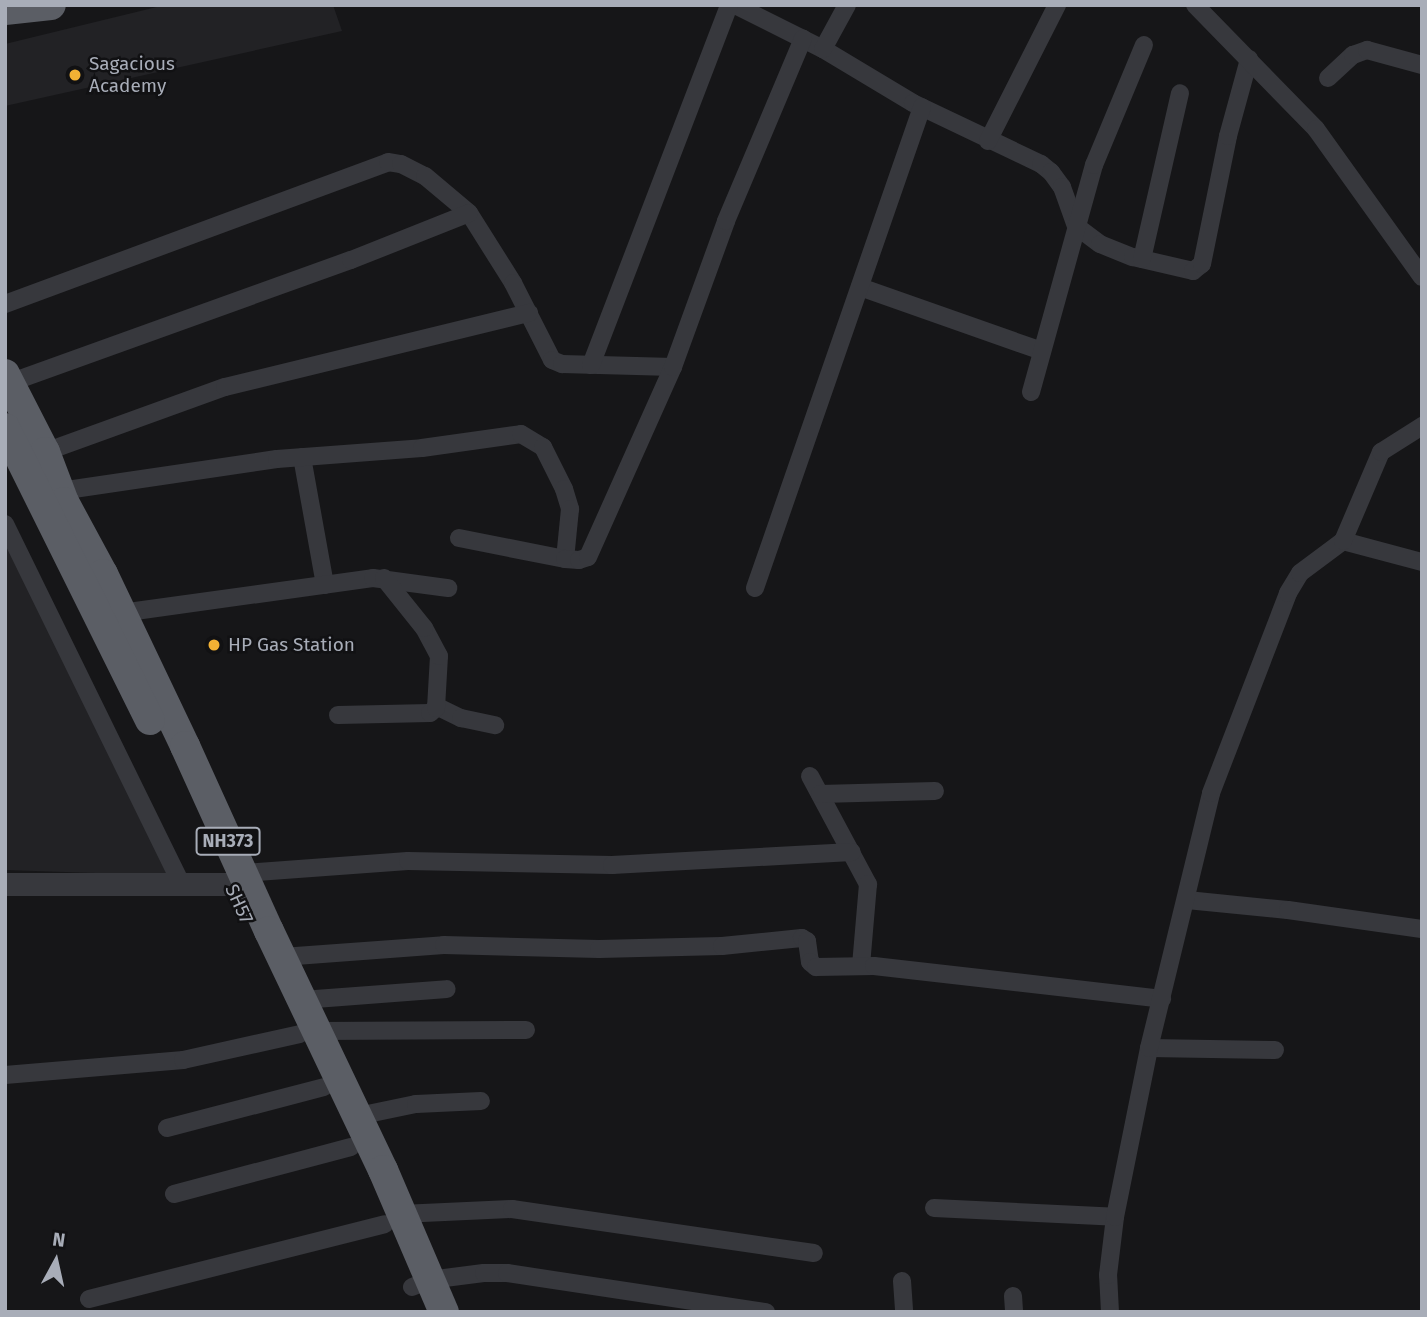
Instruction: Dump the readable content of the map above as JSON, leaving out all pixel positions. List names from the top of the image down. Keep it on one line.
{"streets":{"highway":["NH373","SH57"]},"crossings":[["NH373","SH57"]],"places":["Sagacious Academy","HP Gas Station"],"north":"top"}
